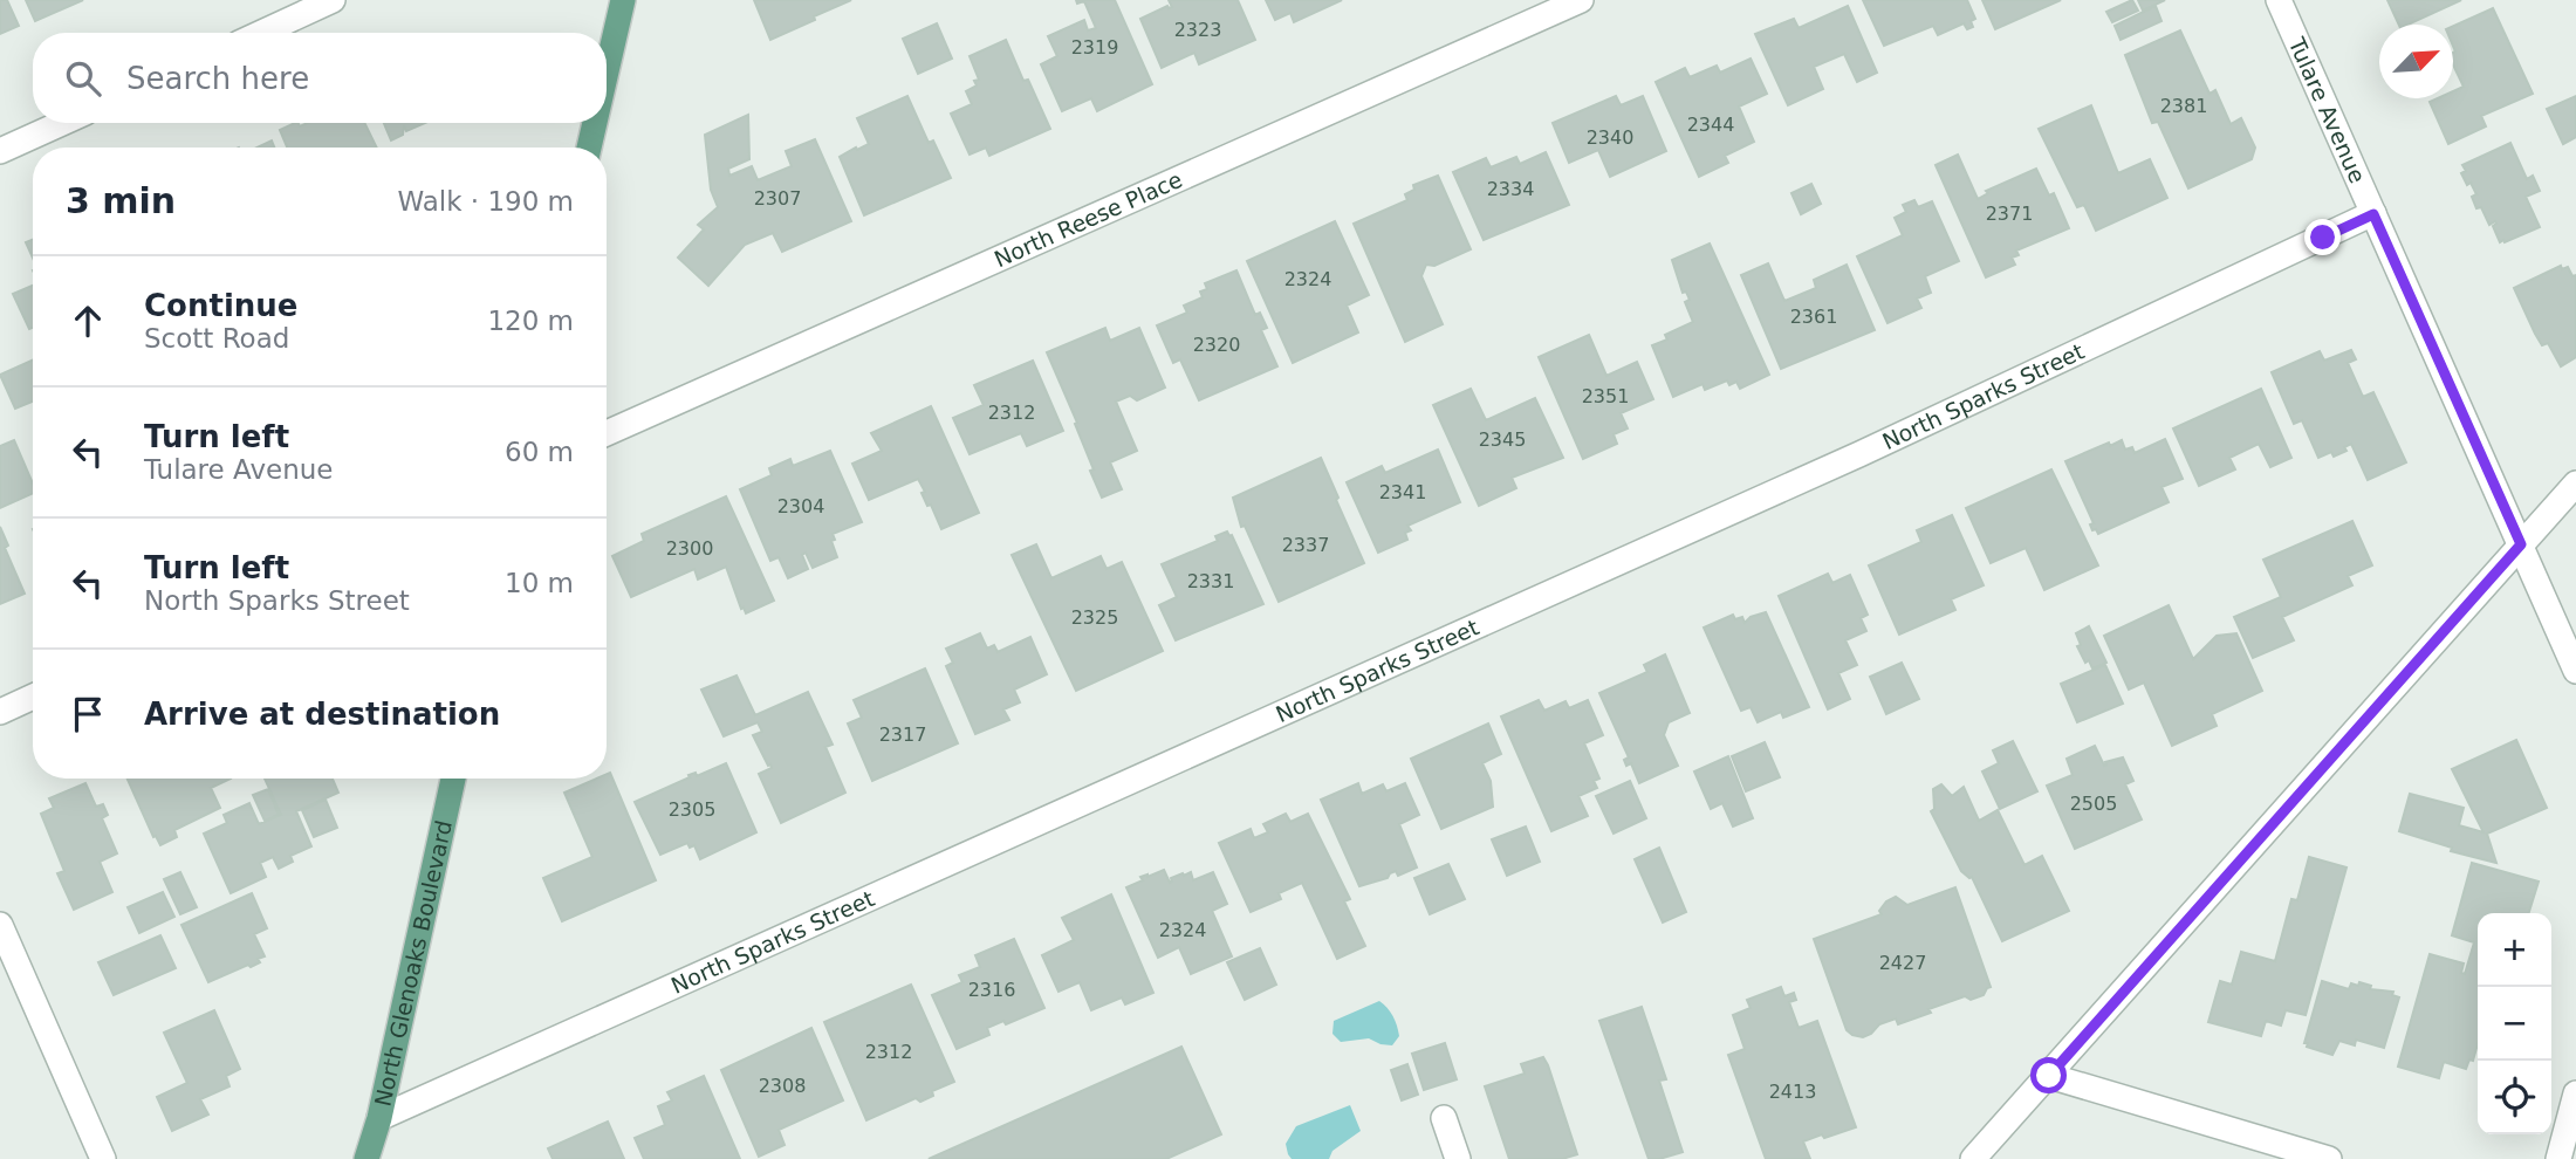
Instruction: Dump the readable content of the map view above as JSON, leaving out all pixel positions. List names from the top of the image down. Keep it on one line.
{"streets":{"main road":["North Glenoaks Boulevard"],"street":["Tulare Avenue","North Reese Place","North Sparks Street"]},"crossings":[["Tulare Avenue","North Sparks Street"],["North Sparks Street","North Glenoaks Boulevard"]],"house_numbers":["2323","2319","2381","2344","2340","2334","2307","2371","2324","2361","2320","2351","2312","2345","2341","2304","2337","2300","2331","2325","2317","2505","2305","2324","2427","2316","2312","2308","2413"],"north":"top right","page":{"search":"Search here","heading":["3 min","Walk · 190 m"],"list":[["Continue","Scott Road","120 m"],["Turn left","Tulare Avenue","60 m"],["Turn left","North Sparks Street","10 m"],"Arrive at destination"],"map_buttons":["+","−"]}}
